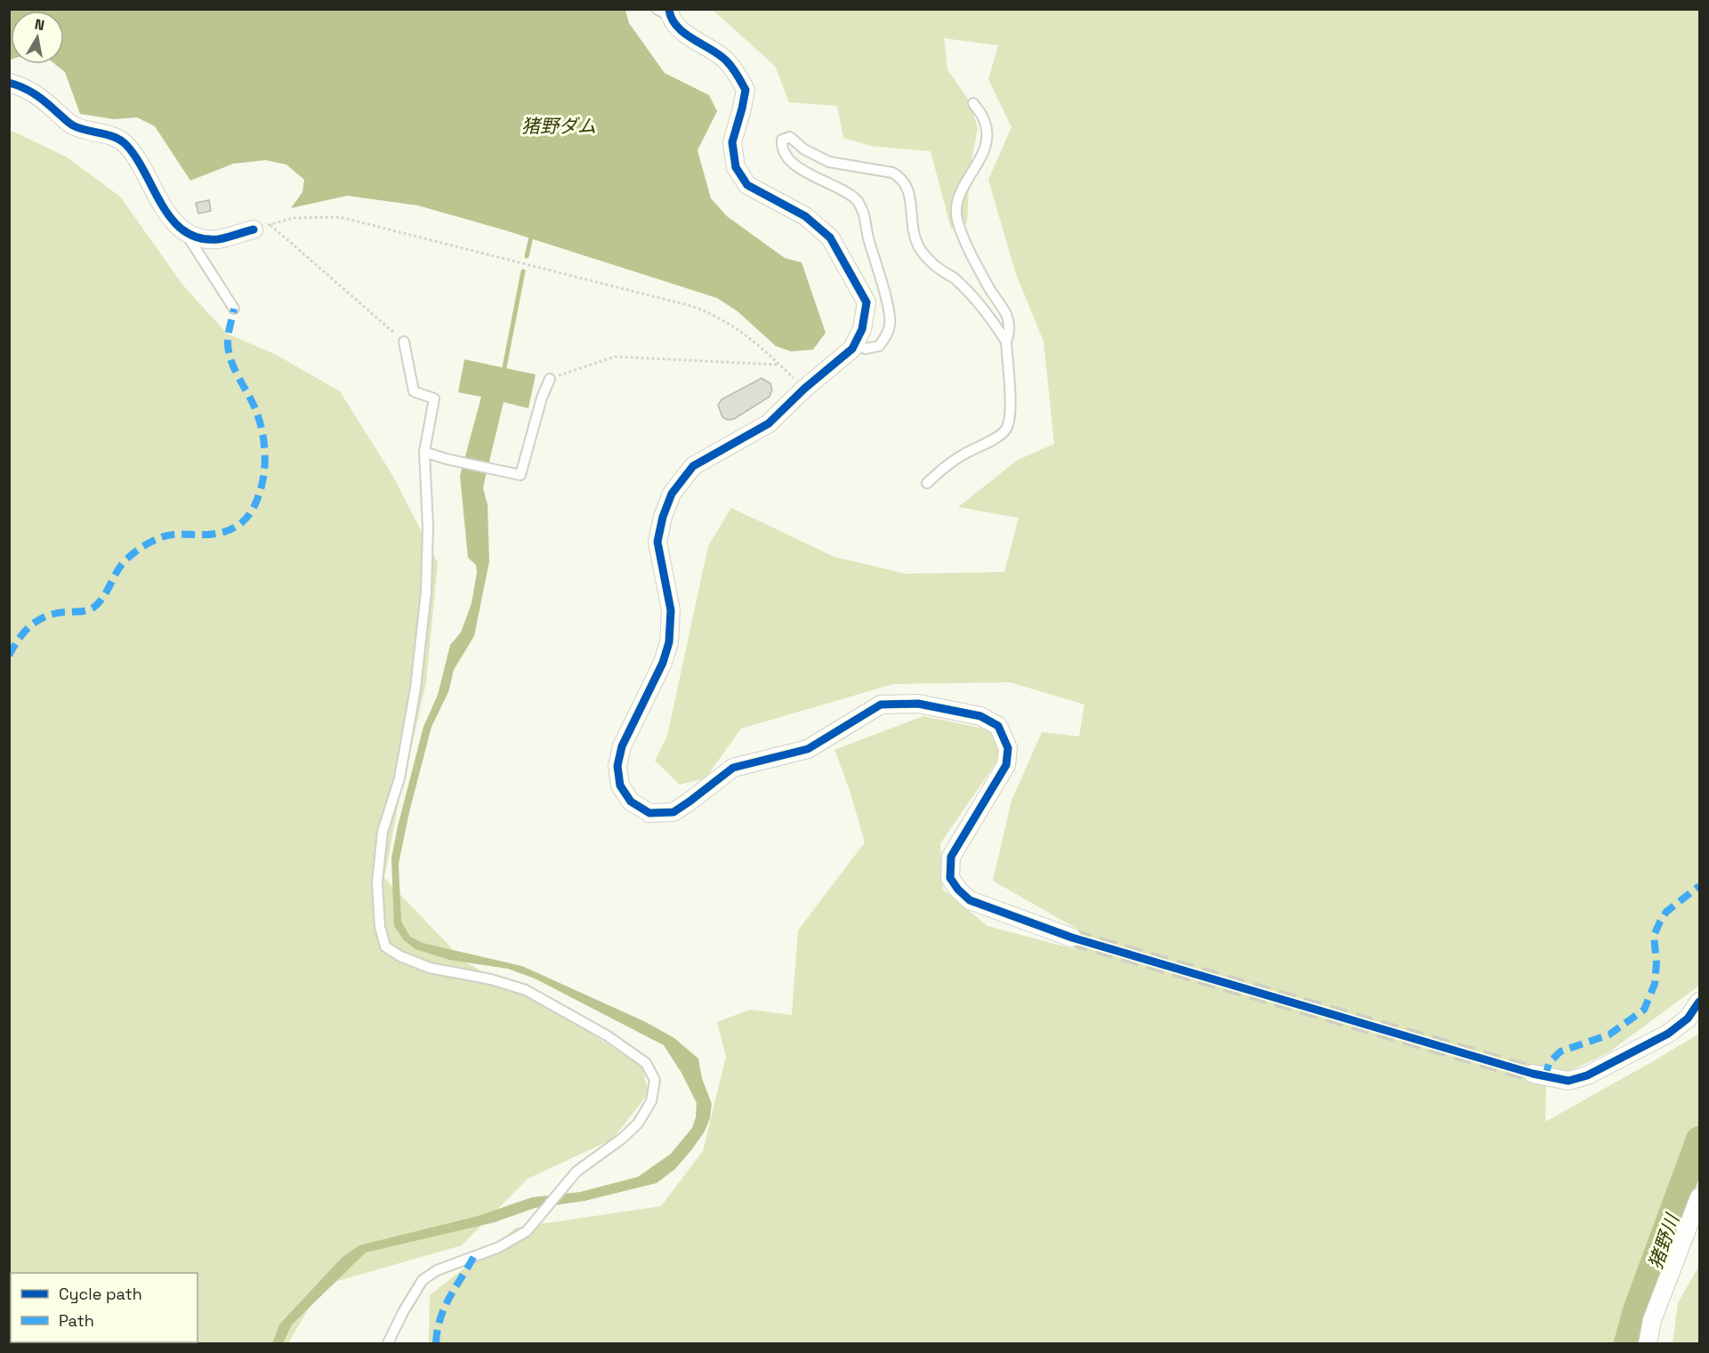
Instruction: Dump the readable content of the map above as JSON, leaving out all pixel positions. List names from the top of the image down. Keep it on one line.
{"water":["猪野ダム","猪野川"],"legend":["Cycle path","Path"],"north":"top"}
